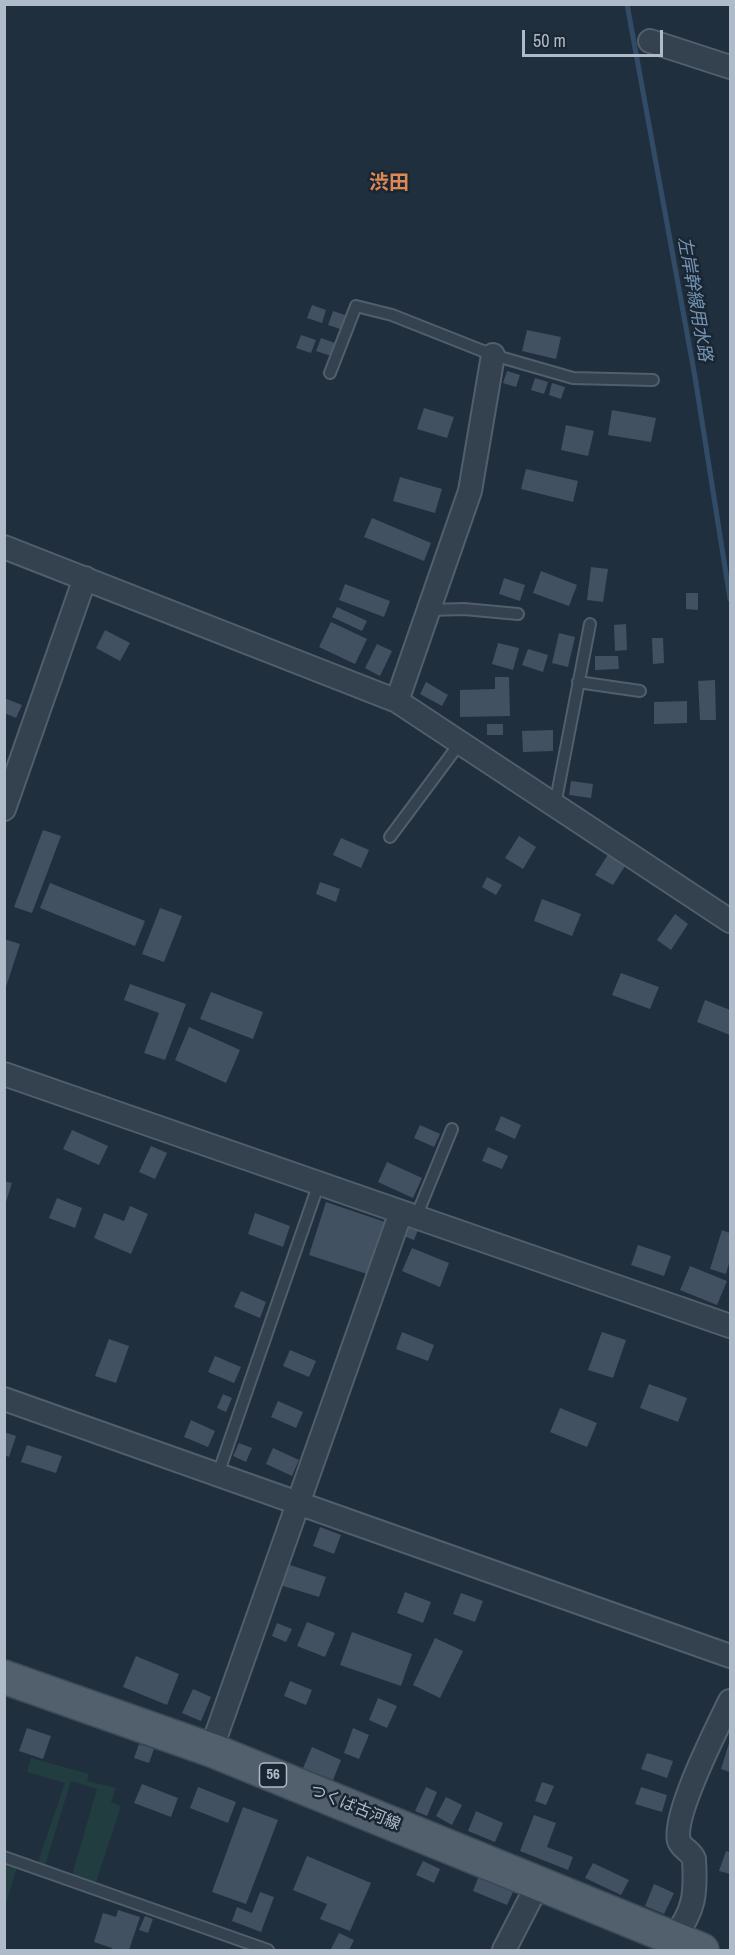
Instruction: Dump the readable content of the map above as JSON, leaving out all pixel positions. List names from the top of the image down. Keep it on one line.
{"streets":{"main road":["56","つくば古河線"]},"districts":["渋田"],"water":["左岸幹線用水路"],"scale_bar":"50 m"}
